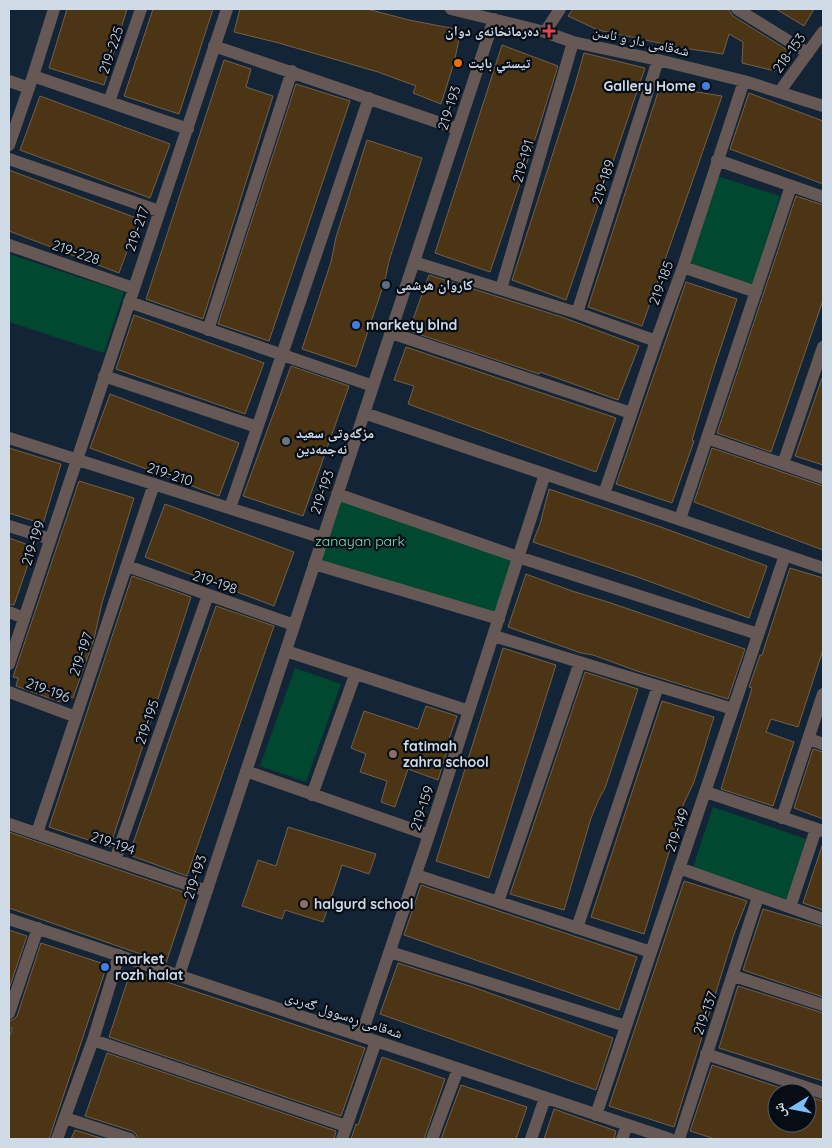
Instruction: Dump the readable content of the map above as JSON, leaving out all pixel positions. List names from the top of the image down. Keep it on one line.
{"streets":{"street":["شەقامی دار و ئاسن","219-225","218-153","219-193","219-191","219-189","219-217","219-228","219-185","219-210","219-199","219-198","219-197","219-196","219-195","219-159","219-149","219-194","219-137","شەقامی ڕەسوول گەردی"]},"crossings":[["شەقامی دار و ئاسن","218-153"],["شەقامی دار و ئاسن","219-193"],["شەقامی دار و ئاسن","219-191"],["شەقامی دار و ئاسن","219-189"],["شەقامی دار و ئاسن","219-185"],["219-193","219-210"],["219-193","219-198"],["219-193","219-194"],["219-193","شەقامی ڕەسوول گەردی"],["219-217","219-228"],["219-217","219-210"],["219-217","219-199"],["219-210","219-199"],["219-210","219-197"],["219-198","219-197"],["219-198","219-195"],["219-197","219-196"],["219-197","219-194"],["219-195","219-194"],["219-159","شەقامی ڕەسوول گەردی"],["219-149","شەقامی ڕەسوول گەردی"]],"parks":["zanayan park"],"places":{"health":["دەرمانخانەی دوان"],"other":["تيستي بايت","Gallery Home","كاروان هرشمی","markety blnd","مزگەوتی سعید نەجمەدین","fatimah zahra school","halgurd school","market rozh halat"]},"north":"left"}
